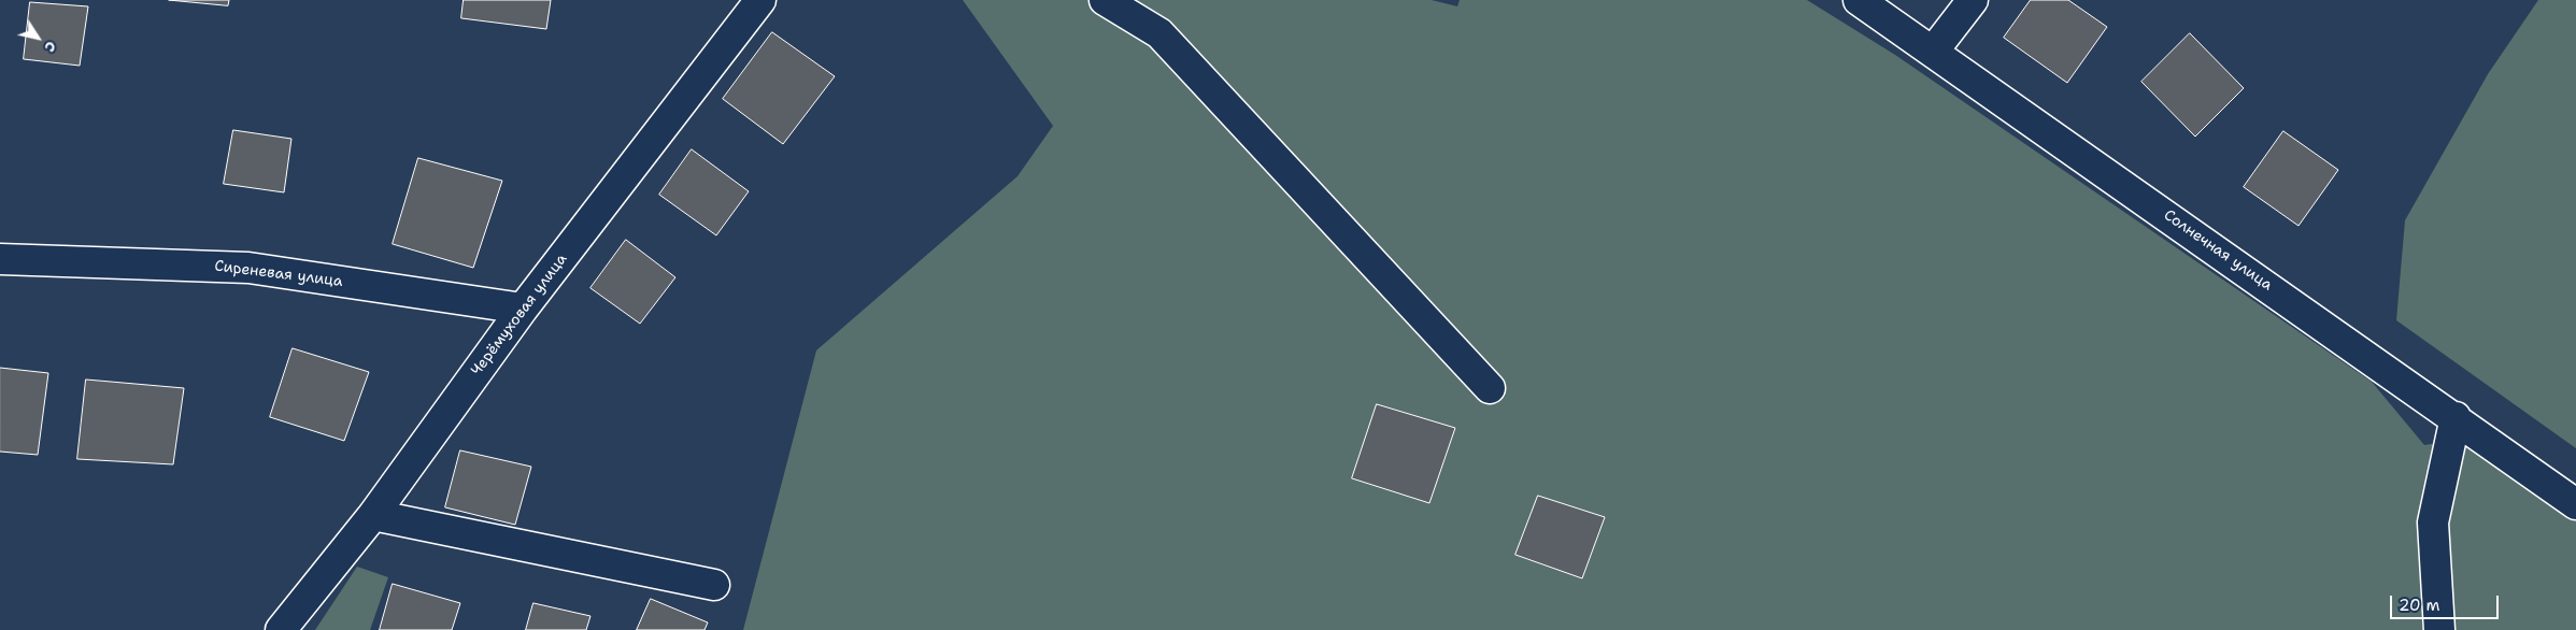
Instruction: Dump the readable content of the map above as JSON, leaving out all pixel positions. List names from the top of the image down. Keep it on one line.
{"streets":{"street":["Солнечная улица","Сиреневая улица","Черёмуховая улица"]},"crossings":[["Сиреневая улица","Черёмуховая улица"]],"scale_bar":"20 m","north":"bottom right"}
